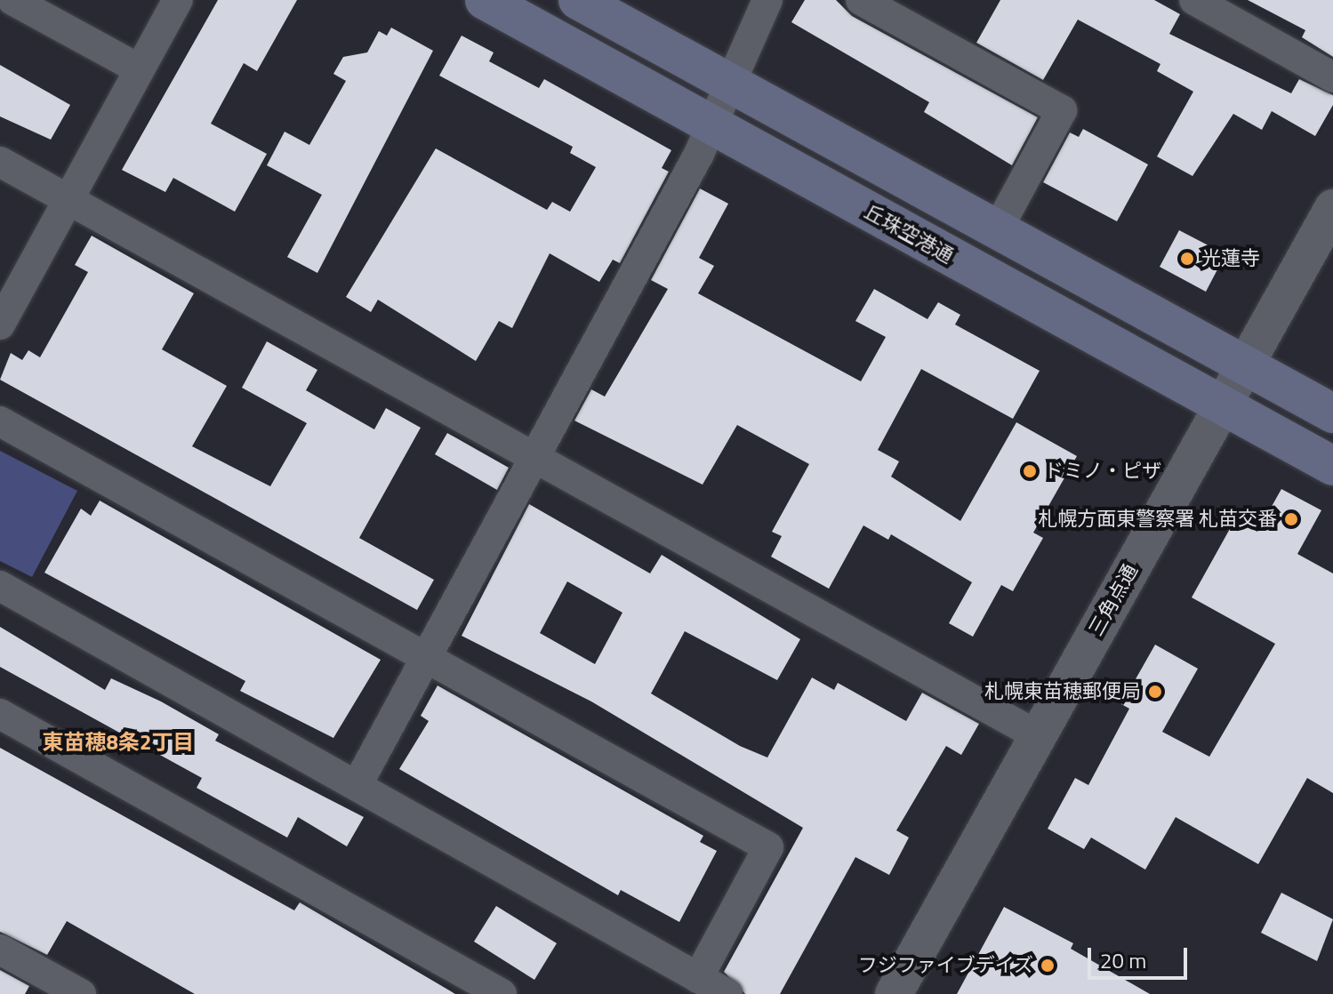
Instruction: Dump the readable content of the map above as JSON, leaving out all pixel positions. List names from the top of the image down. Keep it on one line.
{"streets":{"main road":["丘珠空港通"],"street":["三角点通"]},"crossings":[["丘珠空港通","三角点通"]],"districts":["東苗穂8条2丁目"],"places":["光蓮寺","ドミノ・ピザ","札幌方面東警察署 札苗交番","札幌東苗穂郵便局","フジファイブデイズ"],"scale_bar":"20 m"}
